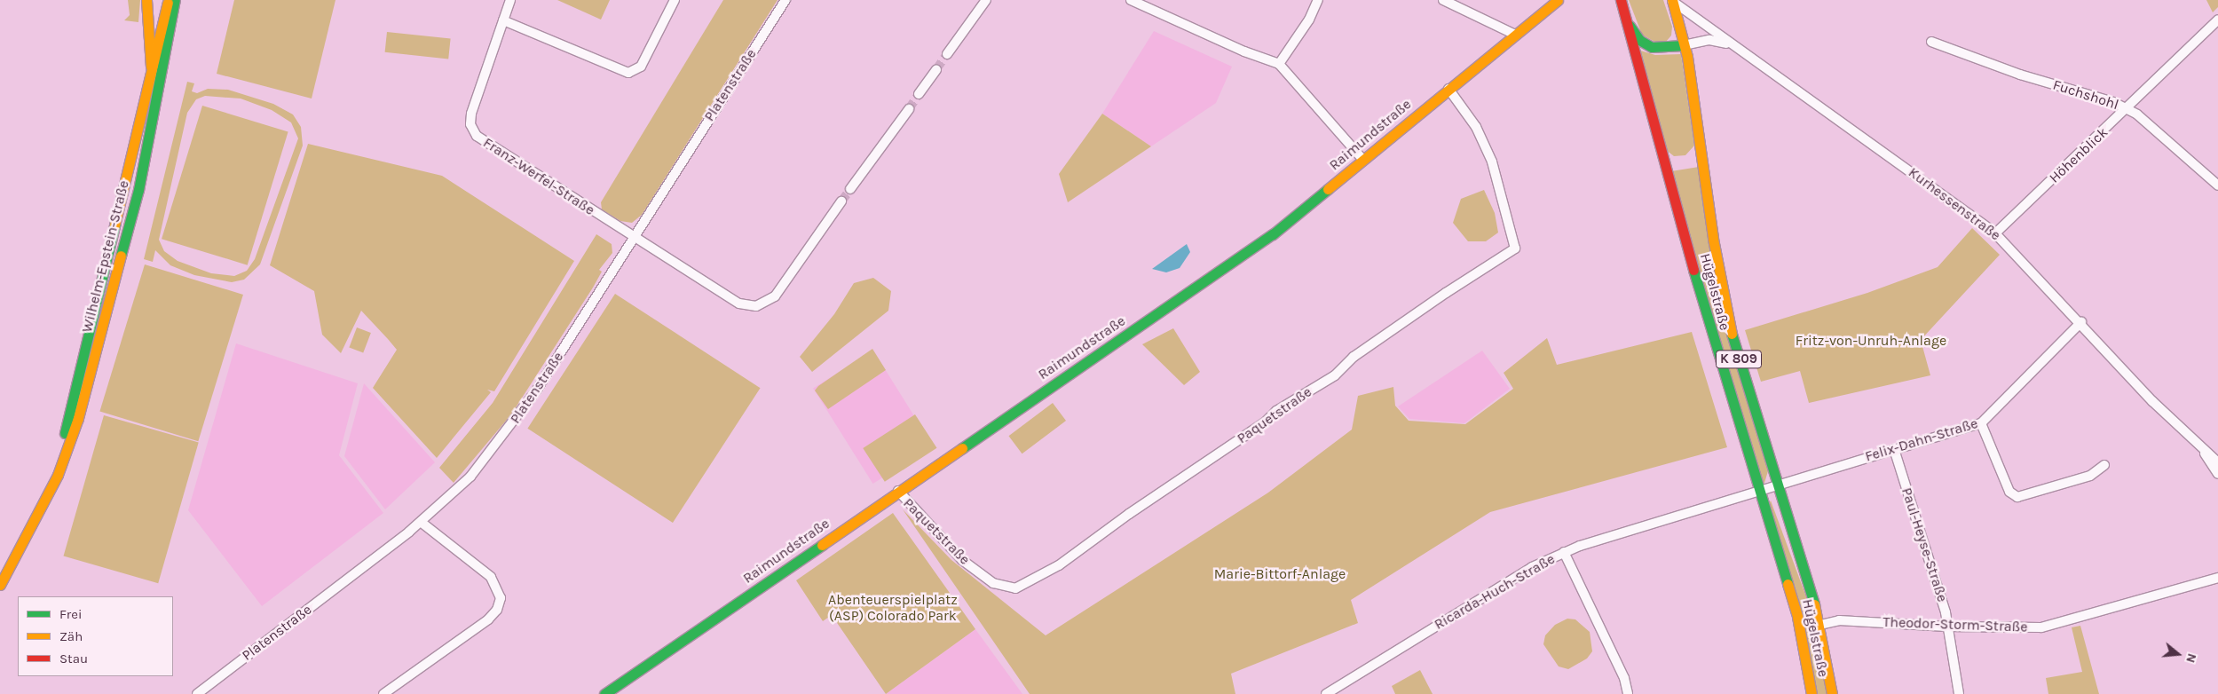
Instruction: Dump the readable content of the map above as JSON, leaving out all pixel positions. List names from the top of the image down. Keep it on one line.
{"streets":{"main road":["Raimundstraße","Wilhelm-Epstein-Straße","Hügelstraße","K 809"],"street":["Platenstraße","Fuchshohl","Höhenblick","Franz-Werfel-Straße","Kurhessenstraße","Paquetstraße","Felix-Dahn-Straße","Paul-Heyse-Straße","Ricarda-Huch-Straße","Theodor-Storm-Straße"]},"crossings":[["Platenstraße","Franz-Werfel-Straße"],["Fuchshohl","Höhenblick"],["Raimundstraße","Paquetstraße"],["Höhenblick","Kurhessenstraße"],["Kurhessenstraße","Hügelstraße"],["Kurhessenstraße","Felix-Dahn-Straße"],["Hügelstraße","Felix-Dahn-Straße"],["Hügelstraße","Ricarda-Huch-Straße"],["Hügelstraße","Theodor-Storm-Straße"],["Felix-Dahn-Straße","Paul-Heyse-Straße"],["Felix-Dahn-Straße","Ricarda-Huch-Straße"],["Paul-Heyse-Straße","Theodor-Storm-Straße"]],"parks":["Fritz-von-Unruh-Anlage","Marie-Bittorf-Anlage","Abenteuerspielplatz (ASP) Colorado Park"],"legend":["Frei","Zäh","Stau"],"north":"right"}
